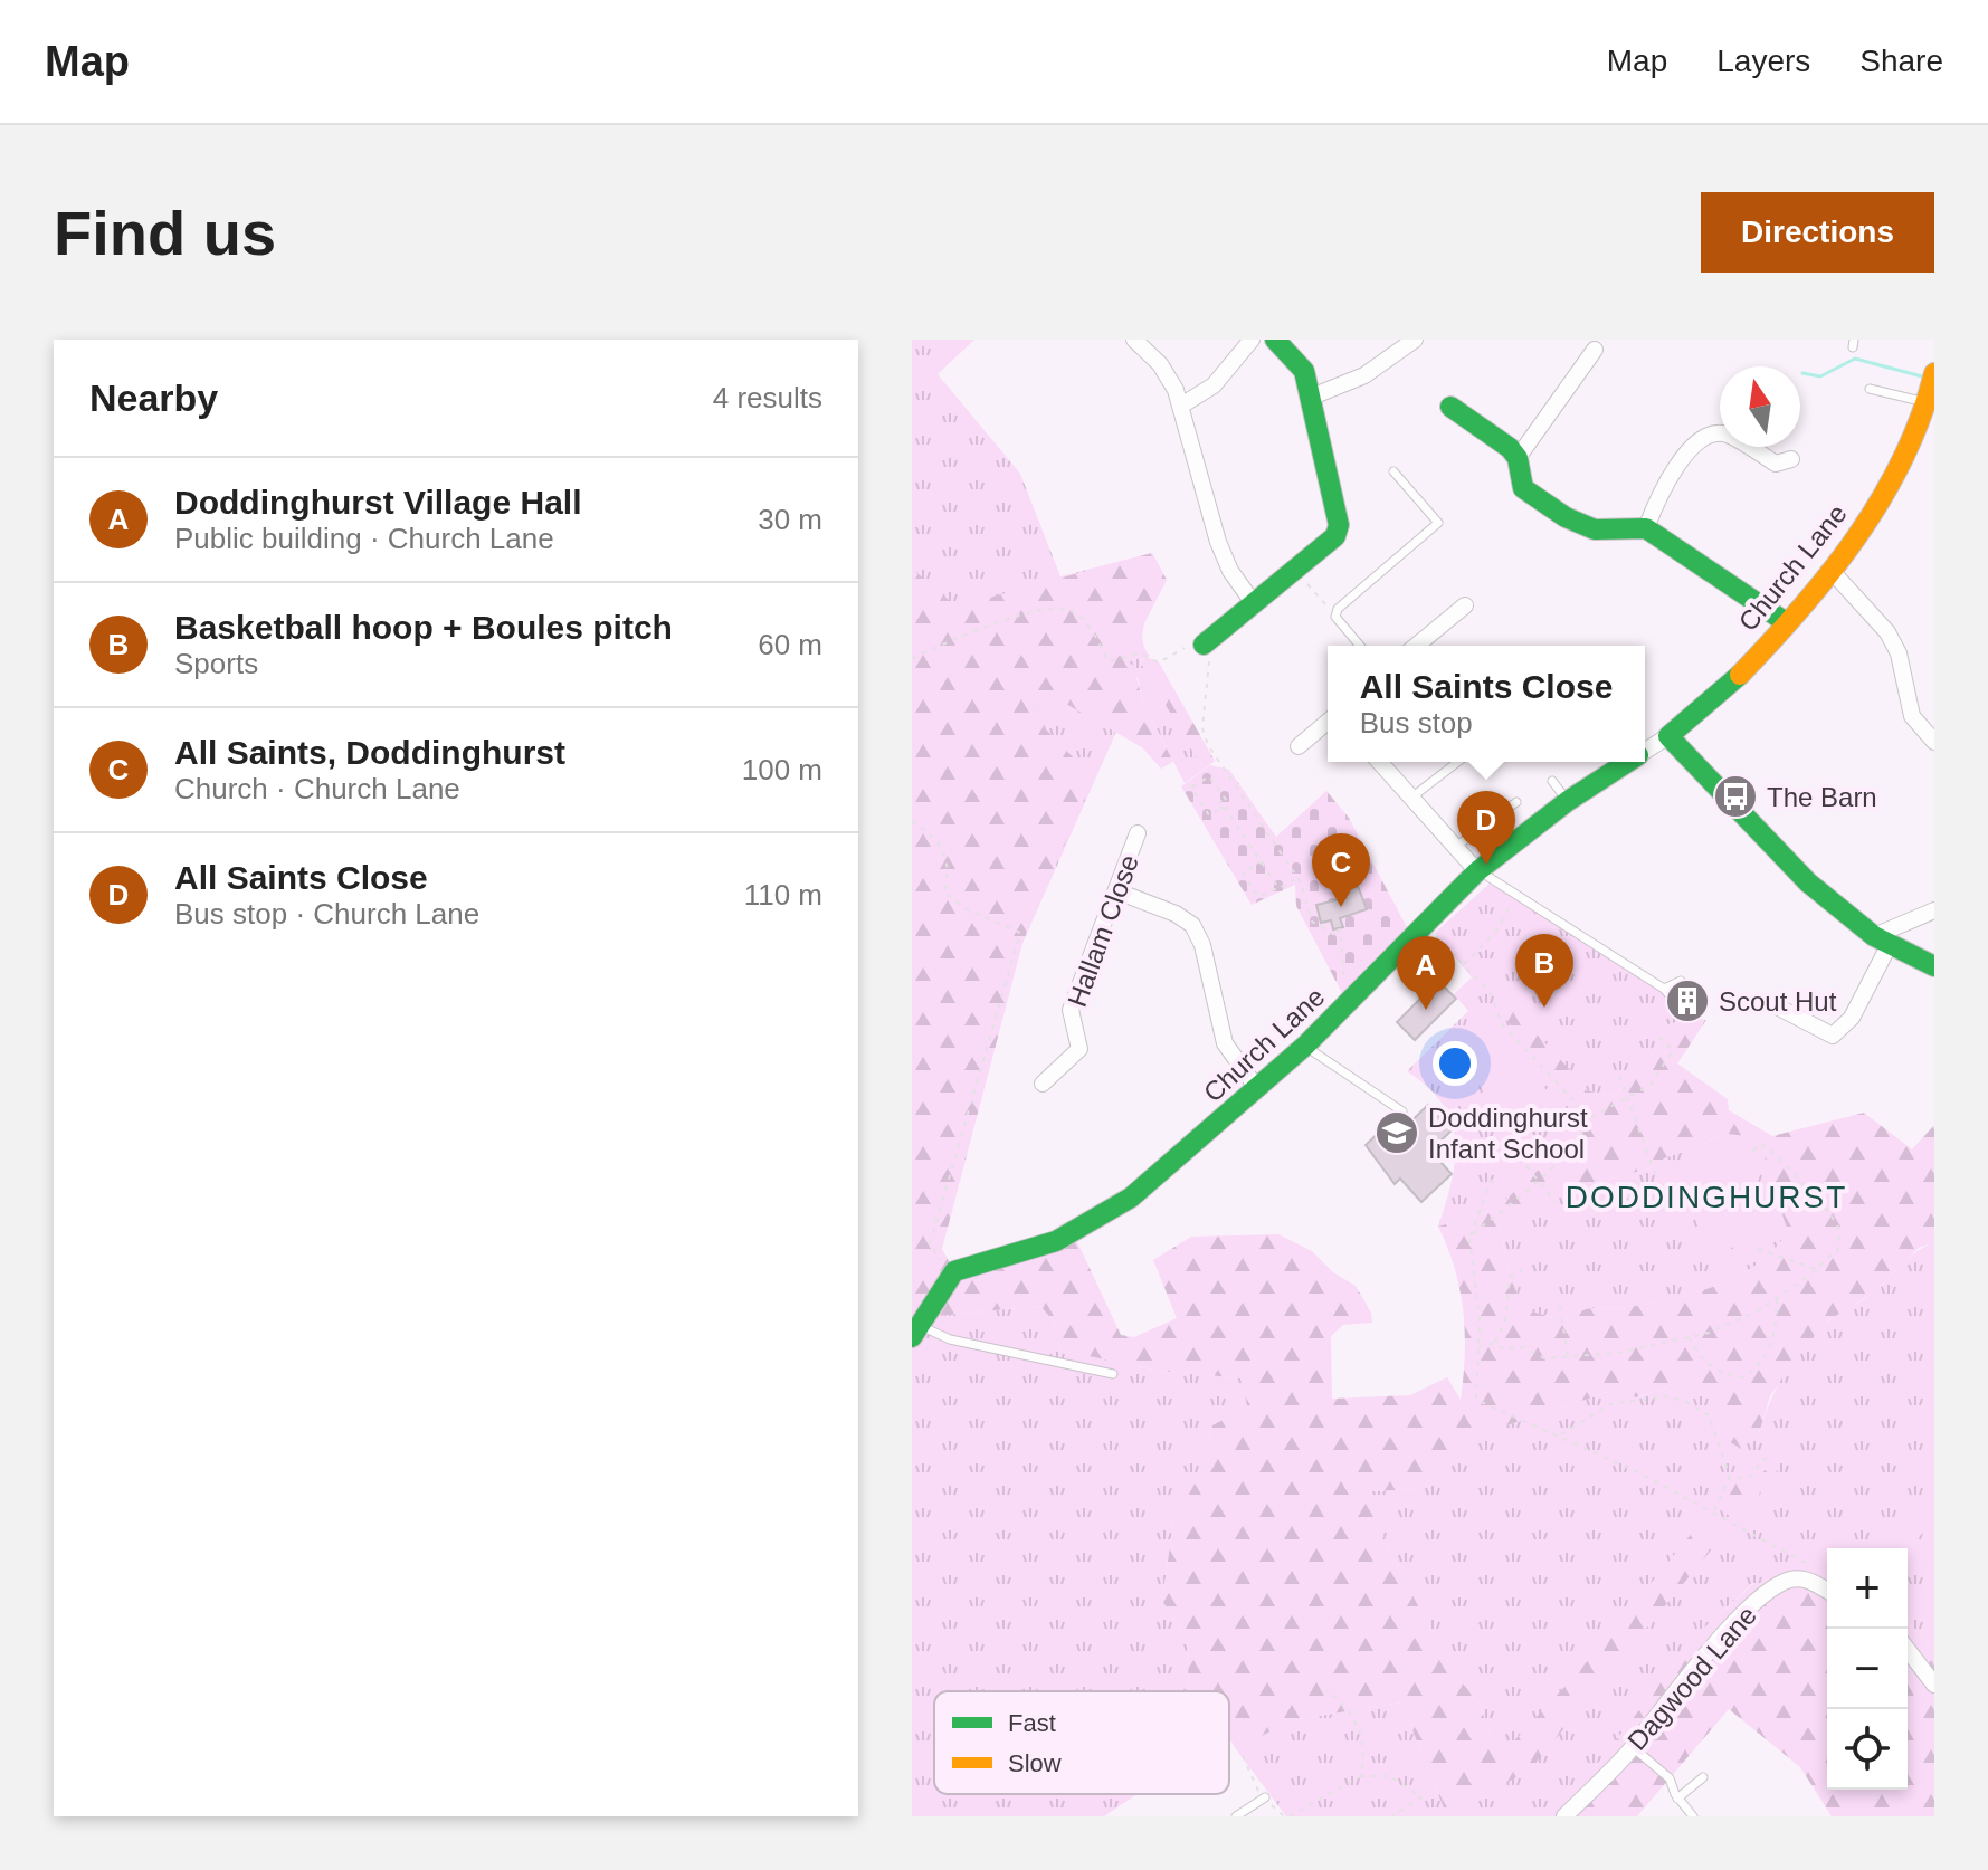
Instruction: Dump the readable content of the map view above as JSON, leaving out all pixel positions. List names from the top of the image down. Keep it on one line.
{"streets":{"street":["Church Lane","Hallam Close","Dagwood Lane"]},"districts":["DODDINGHURST"],"places":{"bus stop":["The Barn"],"building":["Scout Hut"],"school or university":["Doddinghurst Infant School"]},"legend":["Fast","Slow"],"north":"top","page":{"header":"Map","nav":["Map","Layers","Share"],"buttons":"Directions","title":"Find us","heading":["Nearby","4 results"],"list":[{"mark":"A","name":"Doddinghurst Village Hall","note":"Public building · Church Lane","value":"30 m"},{"mark":"B","name":"Basketball hoop + Boules pitch","note":"Sports","value":"60 m"},{"mark":"C","name":"All Saints, Doddinghurst","note":"Church · Church Lane","value":"100 m"},{"mark":"D","name":"All Saints Close","note":"Bus stop · Church Lane","value":"110 m"}],"popup":["All Saints Close","Bus stop"],"pins":["D","C","B","A"],"map_buttons":["+","−"]}}
